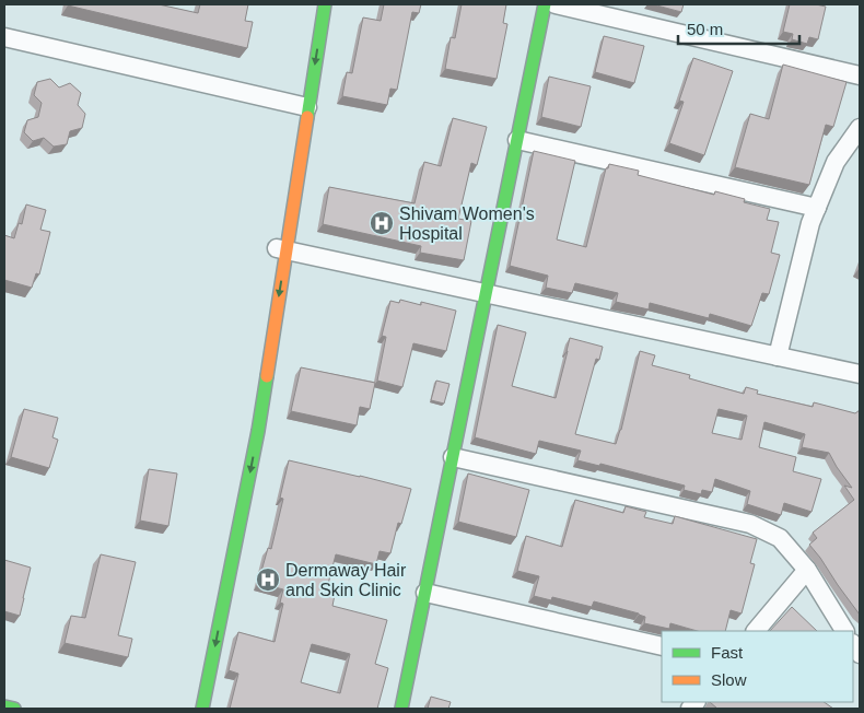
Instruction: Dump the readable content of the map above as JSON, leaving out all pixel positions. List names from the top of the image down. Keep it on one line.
{"places":{"hospital":["Shivam Women's Hospital","Dermaway Hair and Skin Clinic"]},"legend":["Fast","Slow"],"scale_bar":"50 m"}
